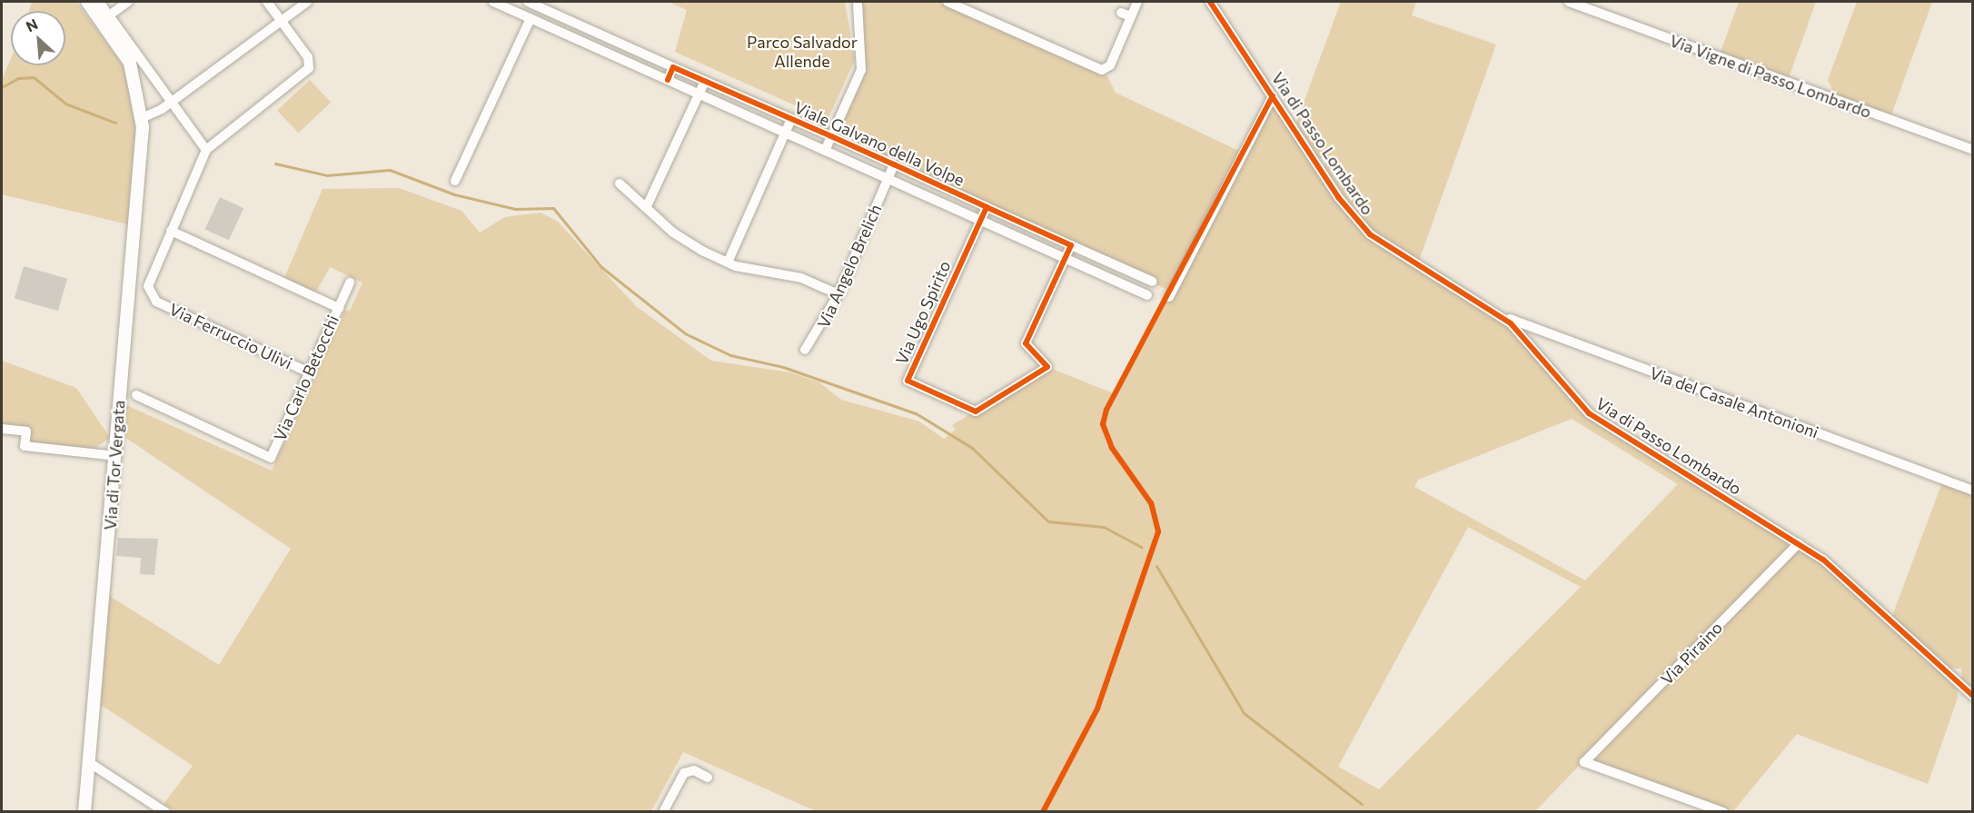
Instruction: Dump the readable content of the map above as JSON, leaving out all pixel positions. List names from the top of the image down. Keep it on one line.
{"streets":{"main road":["Via di Tor Vergata"],"street":["Via Vigne di Passo Lombardo","Viale Galvano della Volpe","Via di Passo Lombardo","Via Angelo Brelich","Via Ugo Spirito","Via Ferruccio Ulivi","Via Carlo Betocchi","Via del Casale Antonioni","Via Piraino"]},"crossings":[["Viale Galvano della Volpe","Via Angelo Brelich"],["Viale Galvano della Volpe","Via Ugo Spirito"],["Via di Passo Lombardo","Via del Casale Antonioni"],["Via di Passo Lombardo","Via Piraino"],["Via Ferruccio Ulivi","Via Carlo Betocchi"]],"parks":["Parco Salvador Allende"],"north":"top left"}
